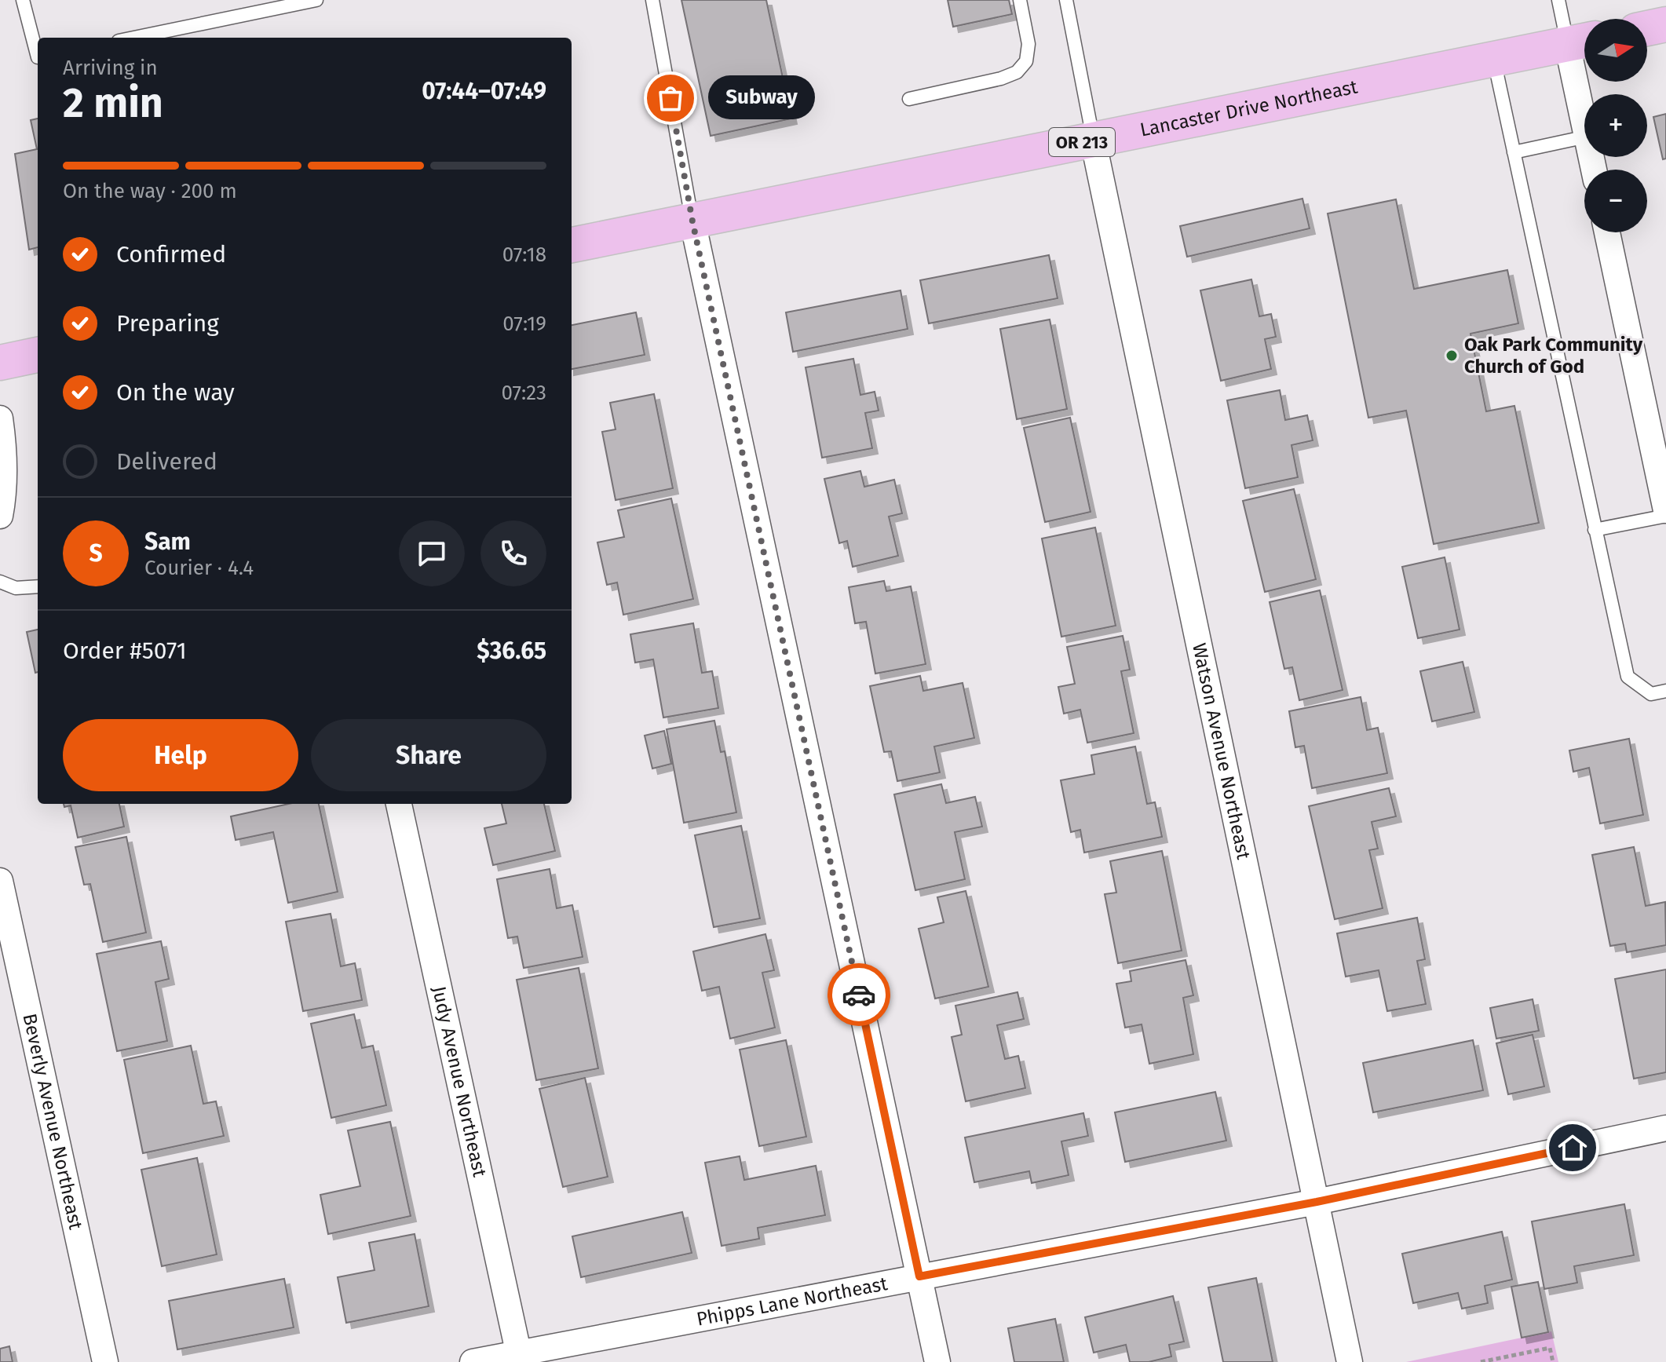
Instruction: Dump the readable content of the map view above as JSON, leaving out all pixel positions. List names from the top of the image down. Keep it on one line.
{"streets":{"main road":["Lancaster Drive Northeast","OR 213"],"street":["Watson Avenue Northeast","Judy Avenue Northeast","Beverly Avenue Northeast","Phipps Lane Northeast"]},"crossings":[["Lancaster Drive Northeast","Watson Avenue Northeast"],["Watson Avenue Northeast","Phipps Lane Northeast"],["Judy Avenue Northeast","Phipps Lane Northeast"]],"places":["Subway","Oak Park Community Church of God"],"north":"right","page":{"map_buttons":["+","−"],"heading":["2 min","Arriving in","07:44–07:49"],"panel":["Sam","Courier · 4.4","Order #5071","$36.65"],"bubble":"Subway","bar":"On the way · 200 m","list":[["Confirmed","07:18"],["Preparing","07:19"],["On the way","07:23"],"Delivered"],"round":"S","buttons":["Help","Share"]}}
